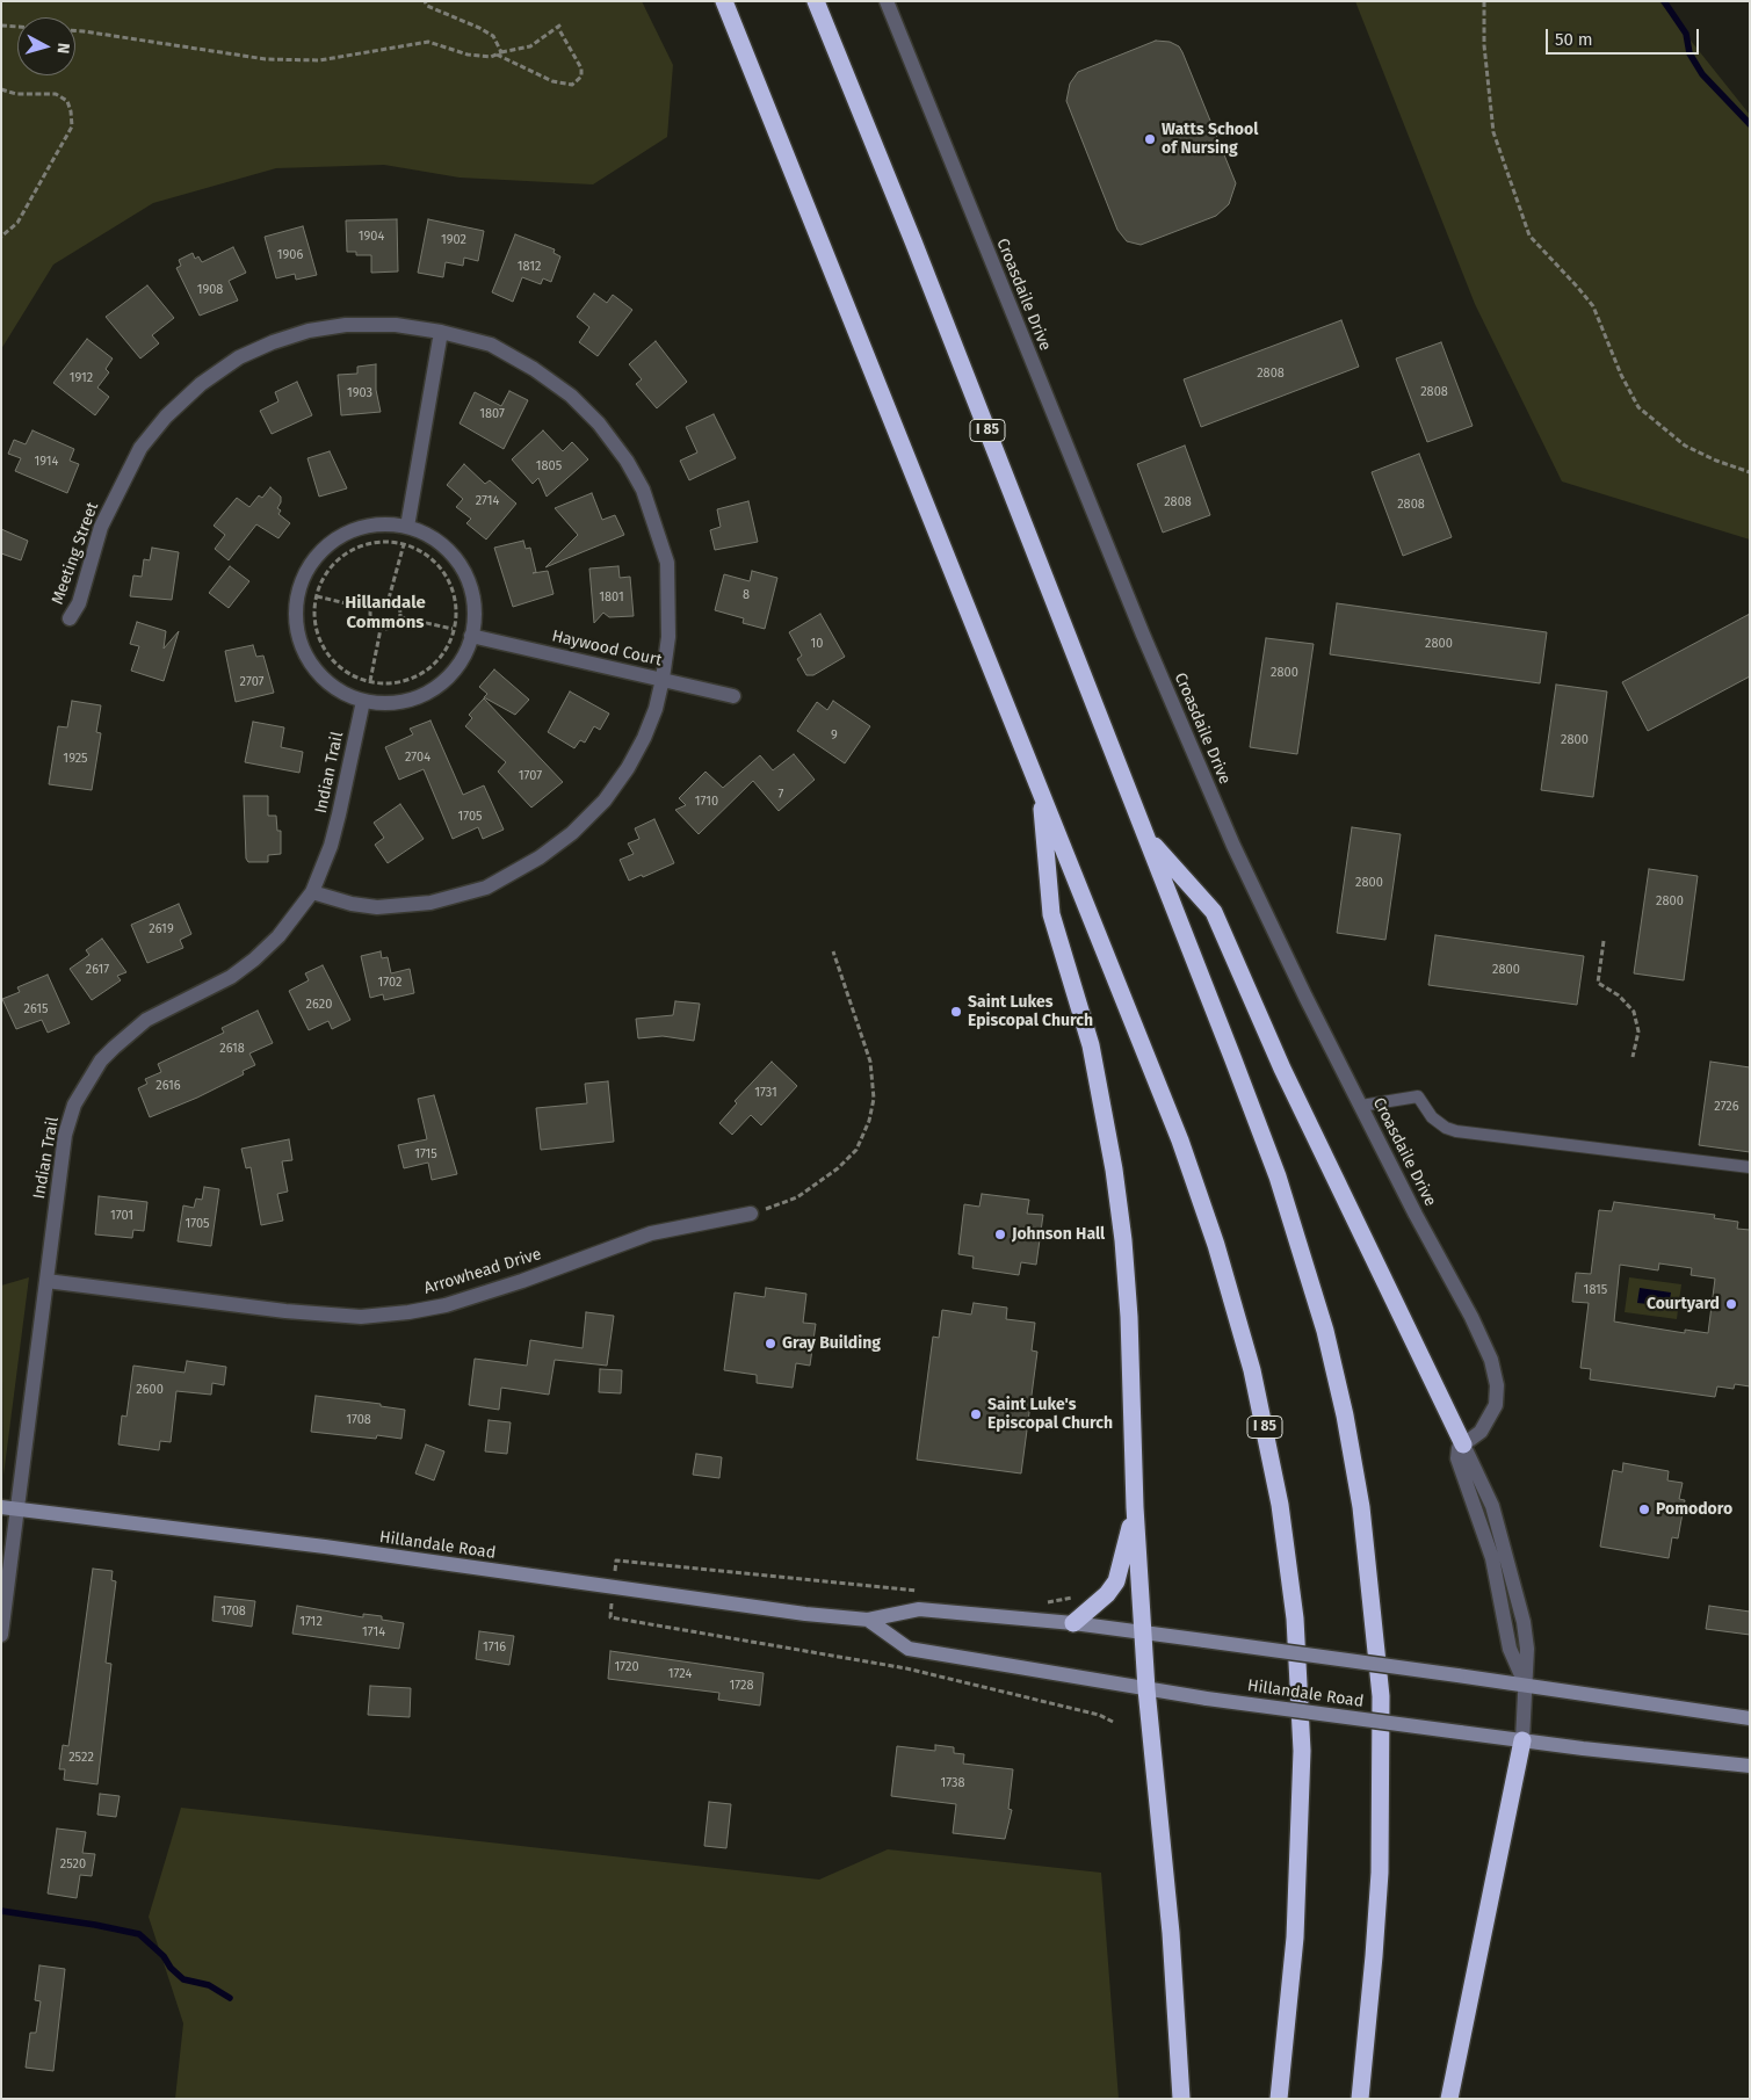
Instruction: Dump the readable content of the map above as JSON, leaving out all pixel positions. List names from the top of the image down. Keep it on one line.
{"streets":{"highway":["I 85"],"main road":["Hillandale Road"],"street":["Croasdaile Drive","Meeting Street","Haywood Court","Indian Trail","Arrowhead Drive"]},"crossings":[["Meeting Street","Haywood Court"],["Meeting Street","Indian Trail"],["Indian Trail","Arrowhead Drive"],["Indian Trail","Hillandale Road"]],"districts":["Hillandale Commons"],"places":["Watts School of Nursing","Saint Lukes Episcopal Church","Johnson Hall","Courtyard","Gray Building","Saint Luke's Episcopal Church","Pomodoro"],"house_numbers":["1904","1902","1906","1812","1908","2808","1912","2808","1903","1807","1914","1805","2714","2808","2808","8","1801","10","2800","2800","2707","9","2800","2704","1925","1707","7","1710","1705","2800","2800","2619","2617","2800","1702","2620","2615","2618","2616","1731","2726","1715","1701","1705","1815","2600","1708","1708","1712","1714","1716","1720","1724","1728","2522","1738","2520"],"scale_bar":"50 m","north":"right"}
